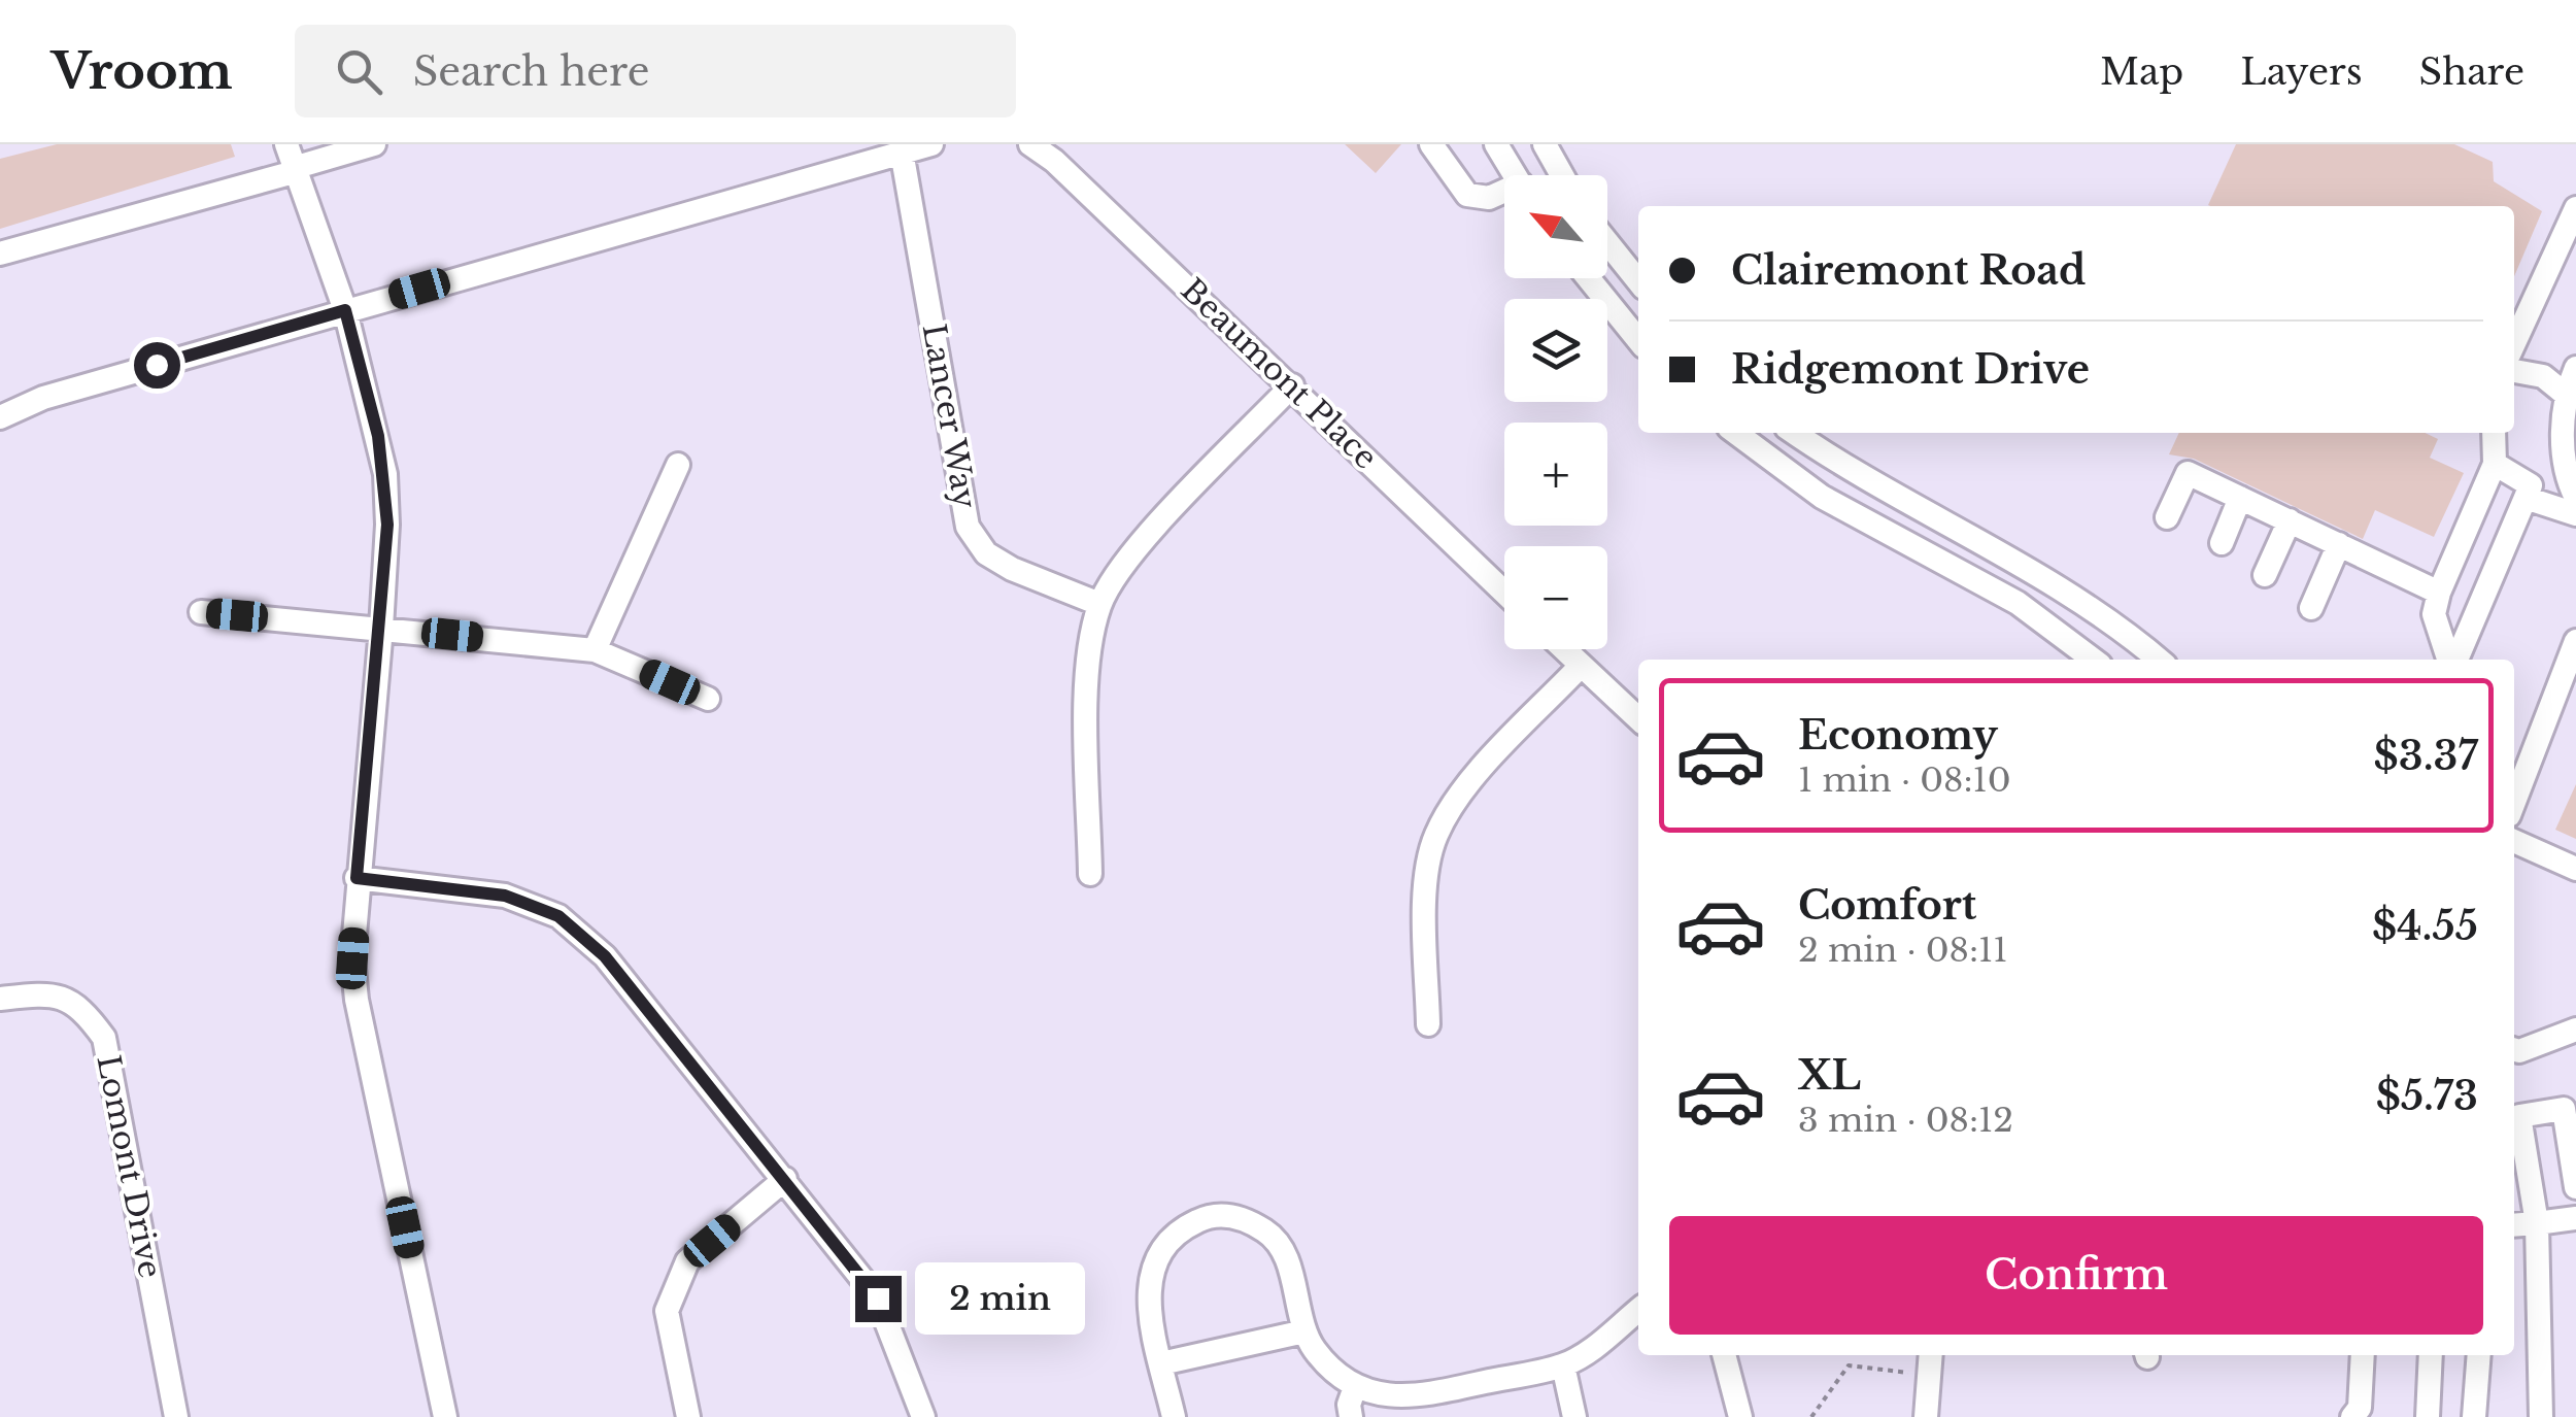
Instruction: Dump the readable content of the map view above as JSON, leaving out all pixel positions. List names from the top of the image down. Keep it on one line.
{"streets":{"street":["Beaumont Place","Lancer Way","Lomont Drive"]},"north":"top left","page":{"header":"Vroom","search":"Search here","nav":["Map","Layers","Share"],"map_buttons":["+","−"],"banner":["Clairemont Road","Ridgemont Drive"],"list":[{"name":"Economy","note":"1 min · 08:10","value":"$3.37"},{"name":"Comfort","note":"2 min · 08:11","value":"$4.55"},{"name":"XL","note":"3 min · 08:12","value":"$5.73"}],"buttons":"Confirm","bubble":"2 min"}}
